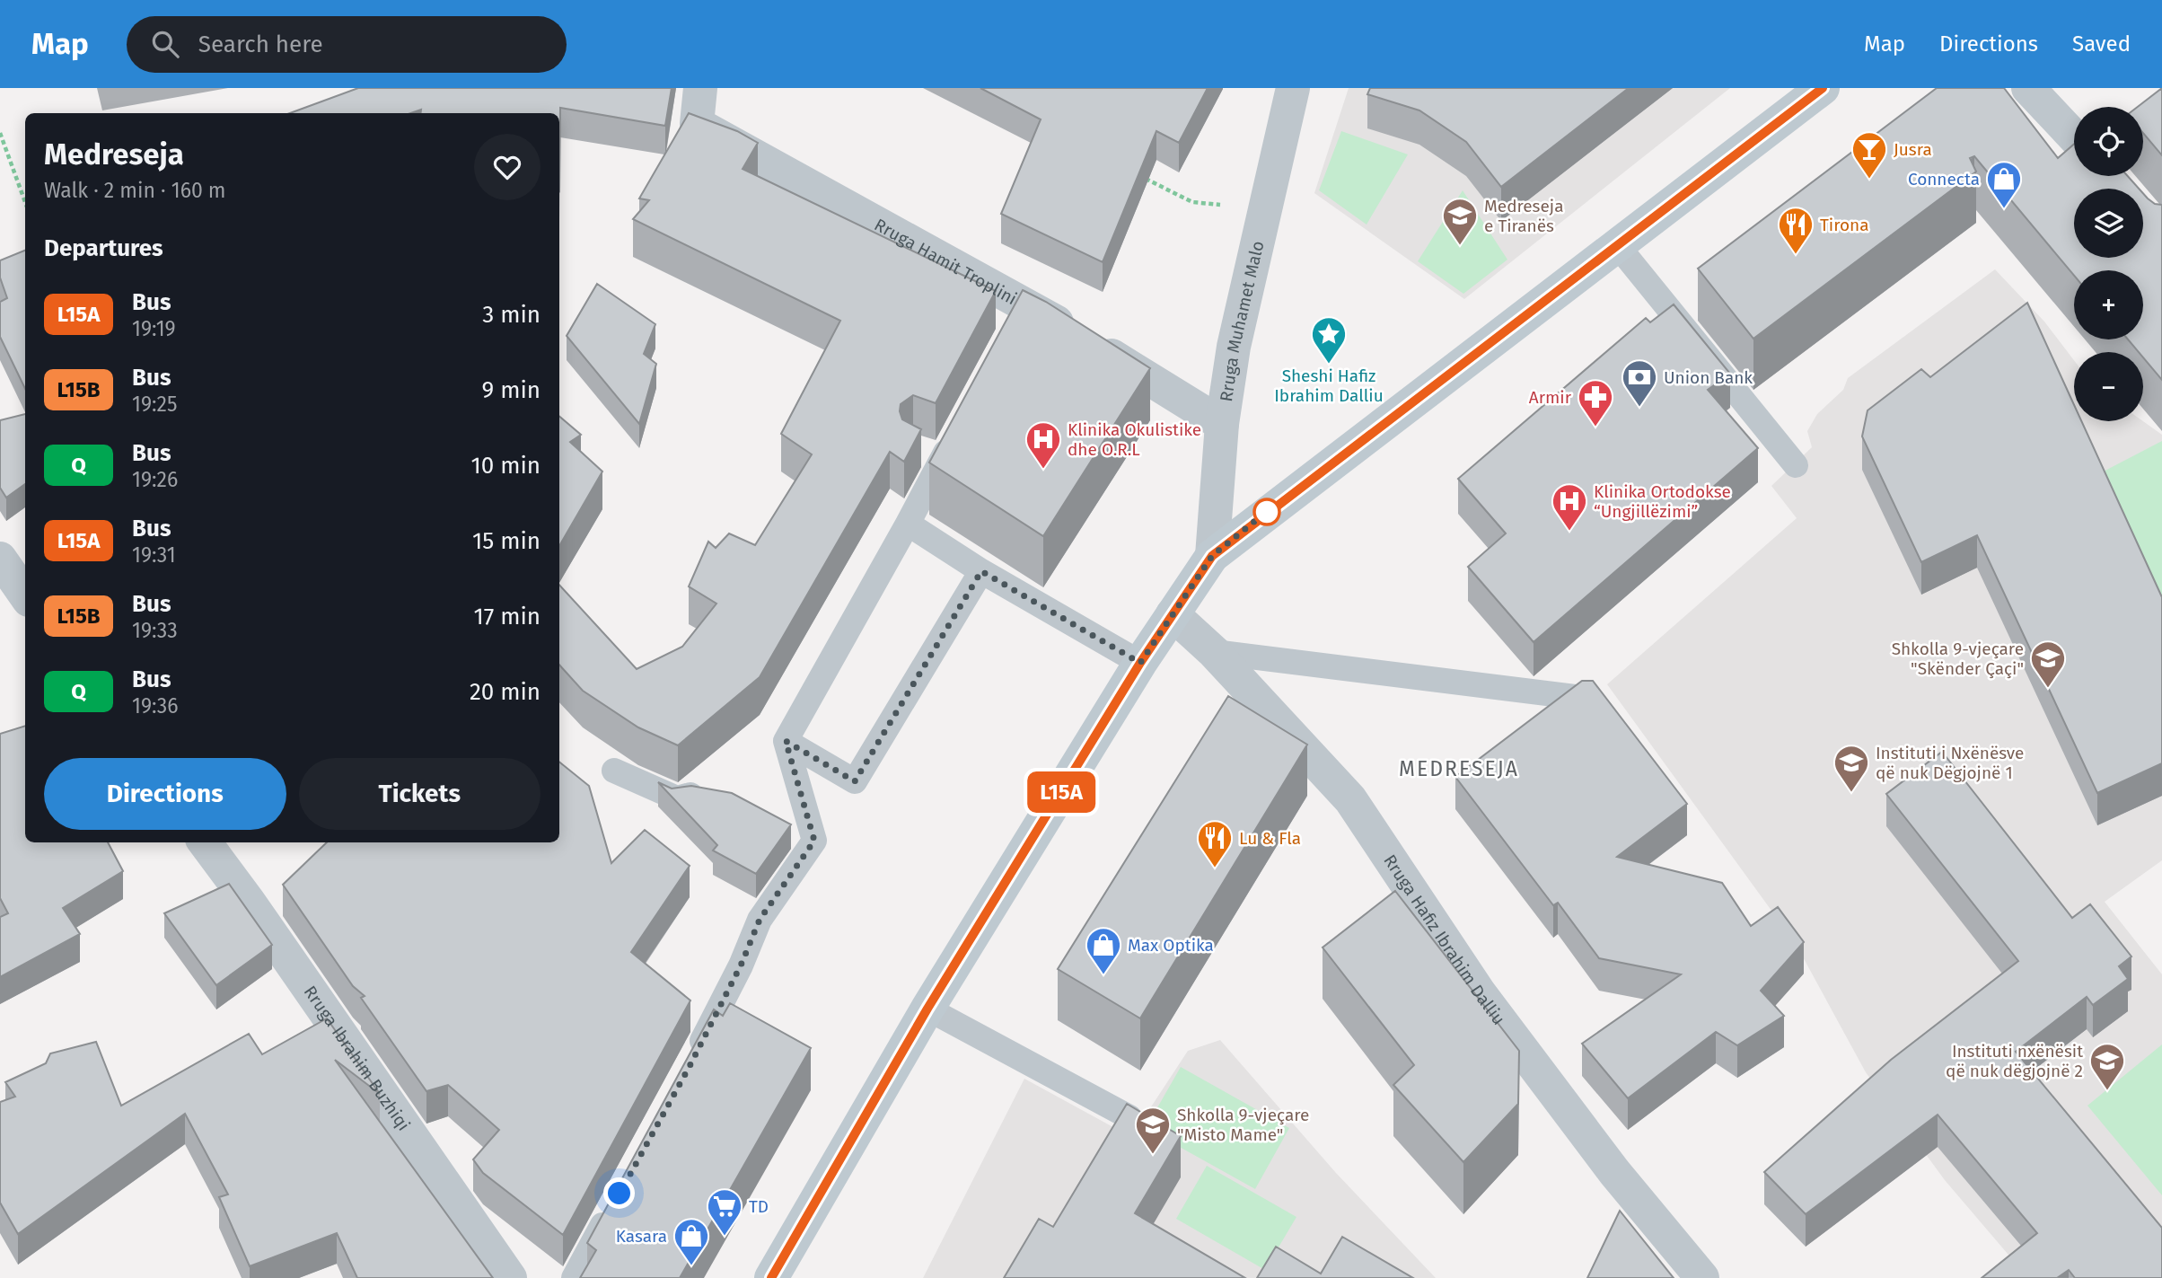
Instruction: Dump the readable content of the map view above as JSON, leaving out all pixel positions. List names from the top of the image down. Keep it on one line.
{"streets":{"street":["Rruga Hamit Troplini","Rruga Muhamet Malo","Rruga Hafiz Ibrahim Dalliu","Rruga Ibrahim Buzhiqi"]},"crossings":[["Rruga Hamit Troplini","Rruga Muhamet Malo"]],"districts":["MEDRESEJA"],"places":{"bar":["Jusra"],"shop":["Connecta","Max Optika","Kasara"],"school or university":["Medreseja e Tiranës","Shkolla 9-vjeçare \"Skënder Çaçi\"","Instituti i Nxënësve që nuk Dëgjojnë 1","Instituti nxënësit që nuk dëgjojnë 2","Shkolla 9-vjeçare \"Misto Mame\""],"restaurant":["Tirona","Lu & Fla"],"place":["Sheshi Hafiz Ibrahim Dalliu"],"bank":["Union Bank"],"pharmacy":["Armir"],"hospital":["Klinika Okulistike dhe O.R.L","Klinika Ortodokse “Ungjillëzimi”"],"supermarket":["TD"]},"lines":["bus line L15A"],"page":{"header":"Map","search":"Search here","nav":["Map","Directions","Saved"],"on_map":"L15A","map_buttons":["+","−"],"heading":[["Medreseja","Walk · 2 min · 160 m"],"Departures"],"list":[{"mark":"L15A","name":"Bus","note":"19:19","value":"3 min"},{"mark":"L15B","name":"Bus","note":"19:25","value":"9 min"},{"mark":"Q","name":"Bus","note":"19:26","value":"10 min"},{"mark":"L15A","name":"Bus","note":"19:31","value":"15 min"},{"mark":"L15B","name":"Bus","note":"19:33","value":"17 min"},{"mark":"Q","name":"Bus","note":"19:36","value":"20 min"}],"buttons":["Directions","Tickets"]}}
